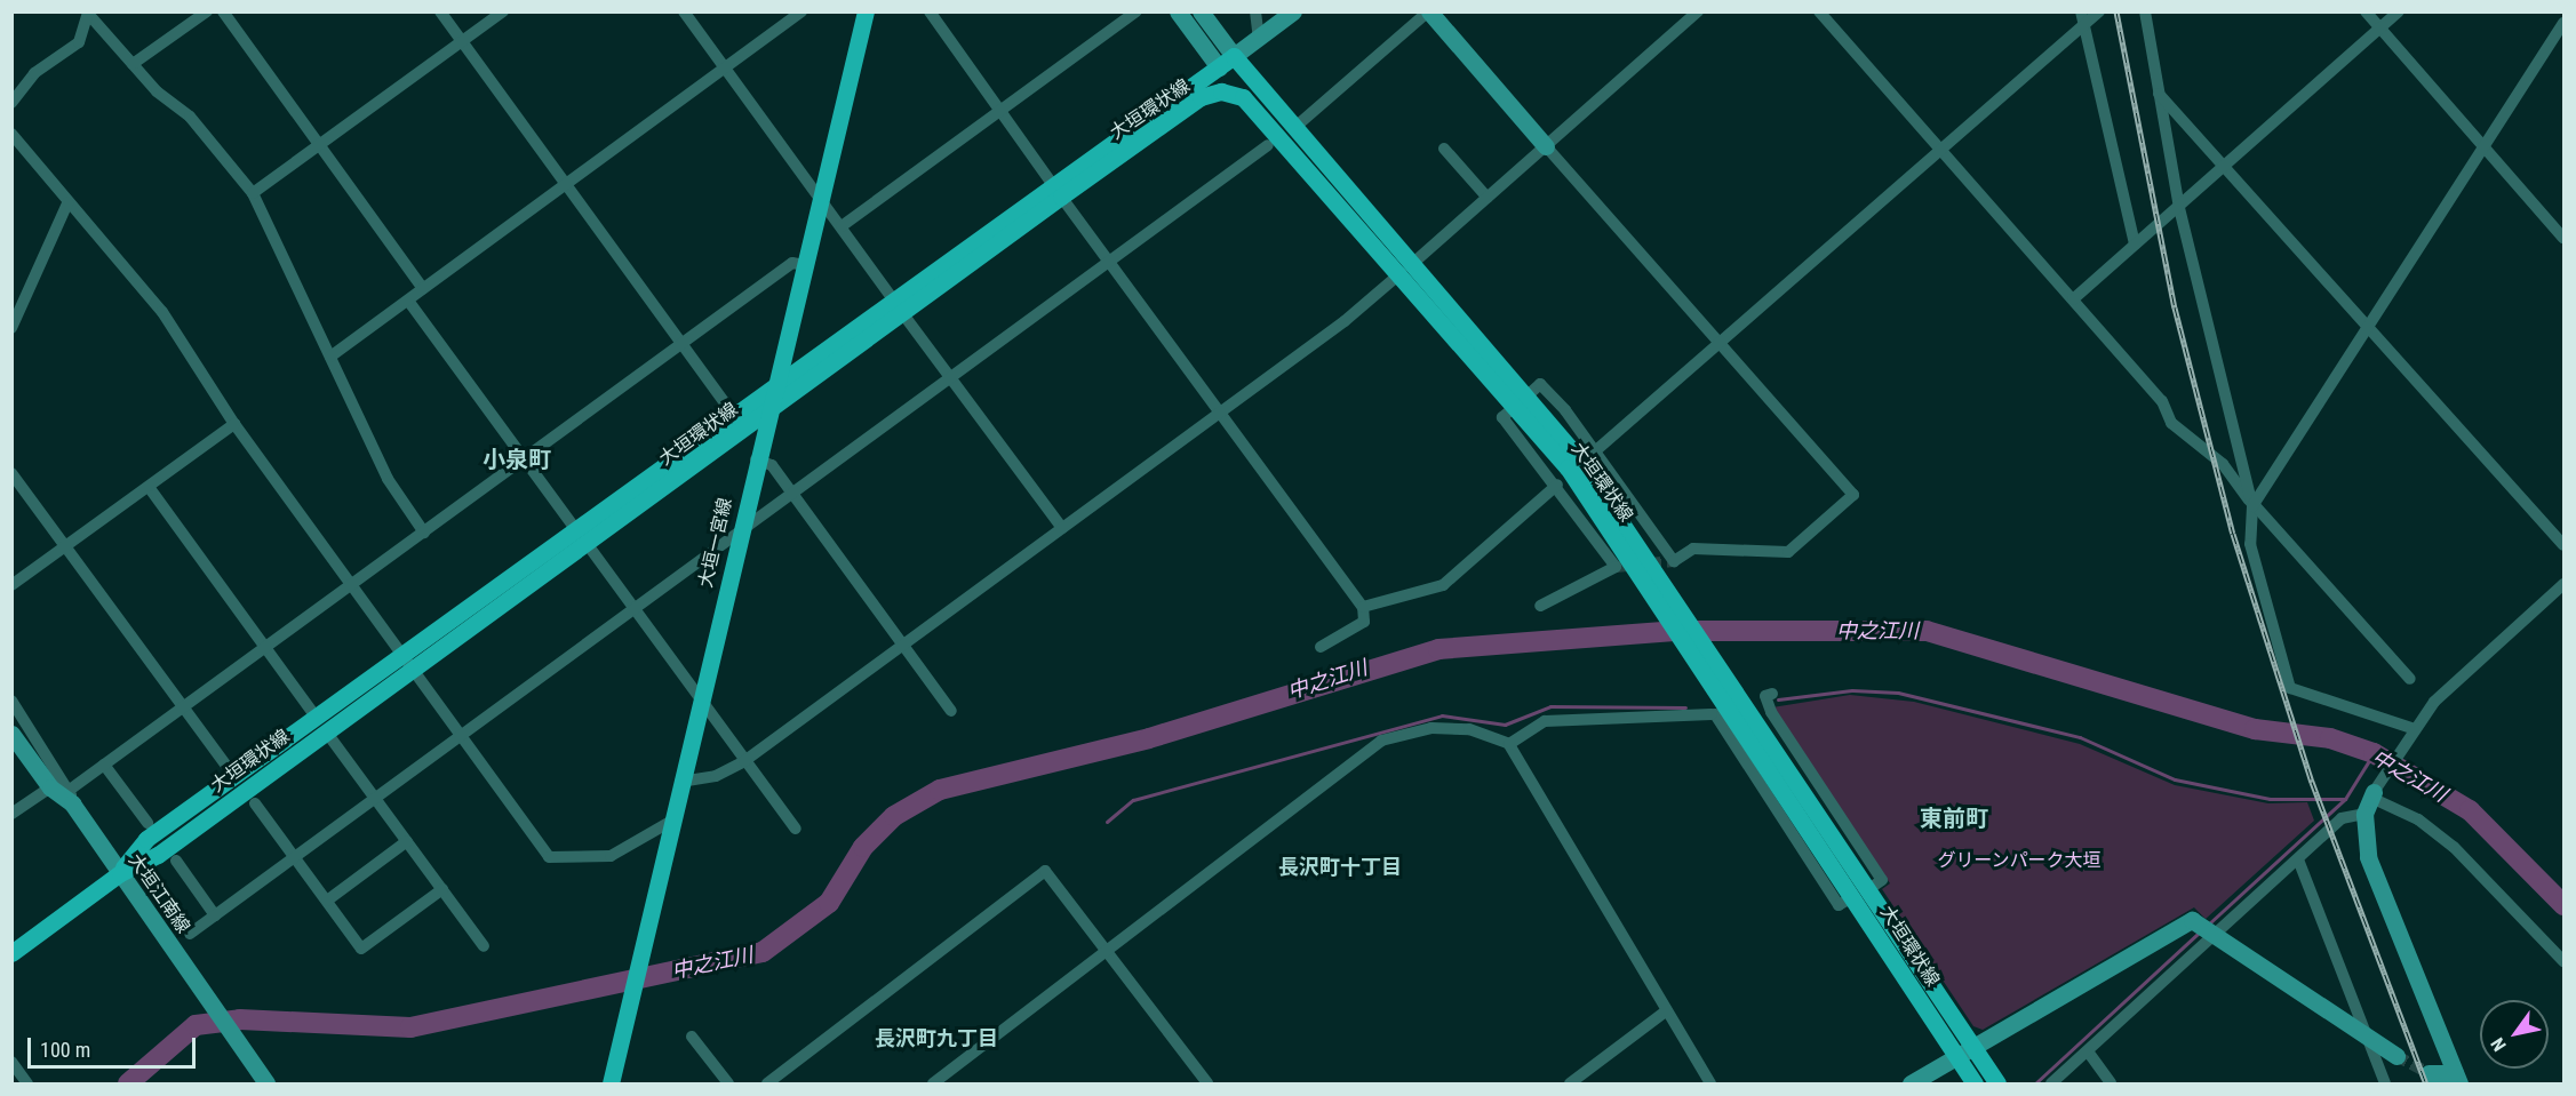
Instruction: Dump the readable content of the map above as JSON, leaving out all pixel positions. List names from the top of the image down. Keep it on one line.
{"streets":{"main road":["大垣環状線","大垣一宮線"],"street":["大垣江南線"]},"crossings":[["大垣環状線","大垣一宮線"],["大垣環状線","大垣江南線"]],"districts":["小泉町","東前町","長沢町十丁目","長沢町九丁目"],"water":["中之江川"],"parks":["グリーンパーク大垣"],"scale_bar":"100 m","north":"bottom left"}
